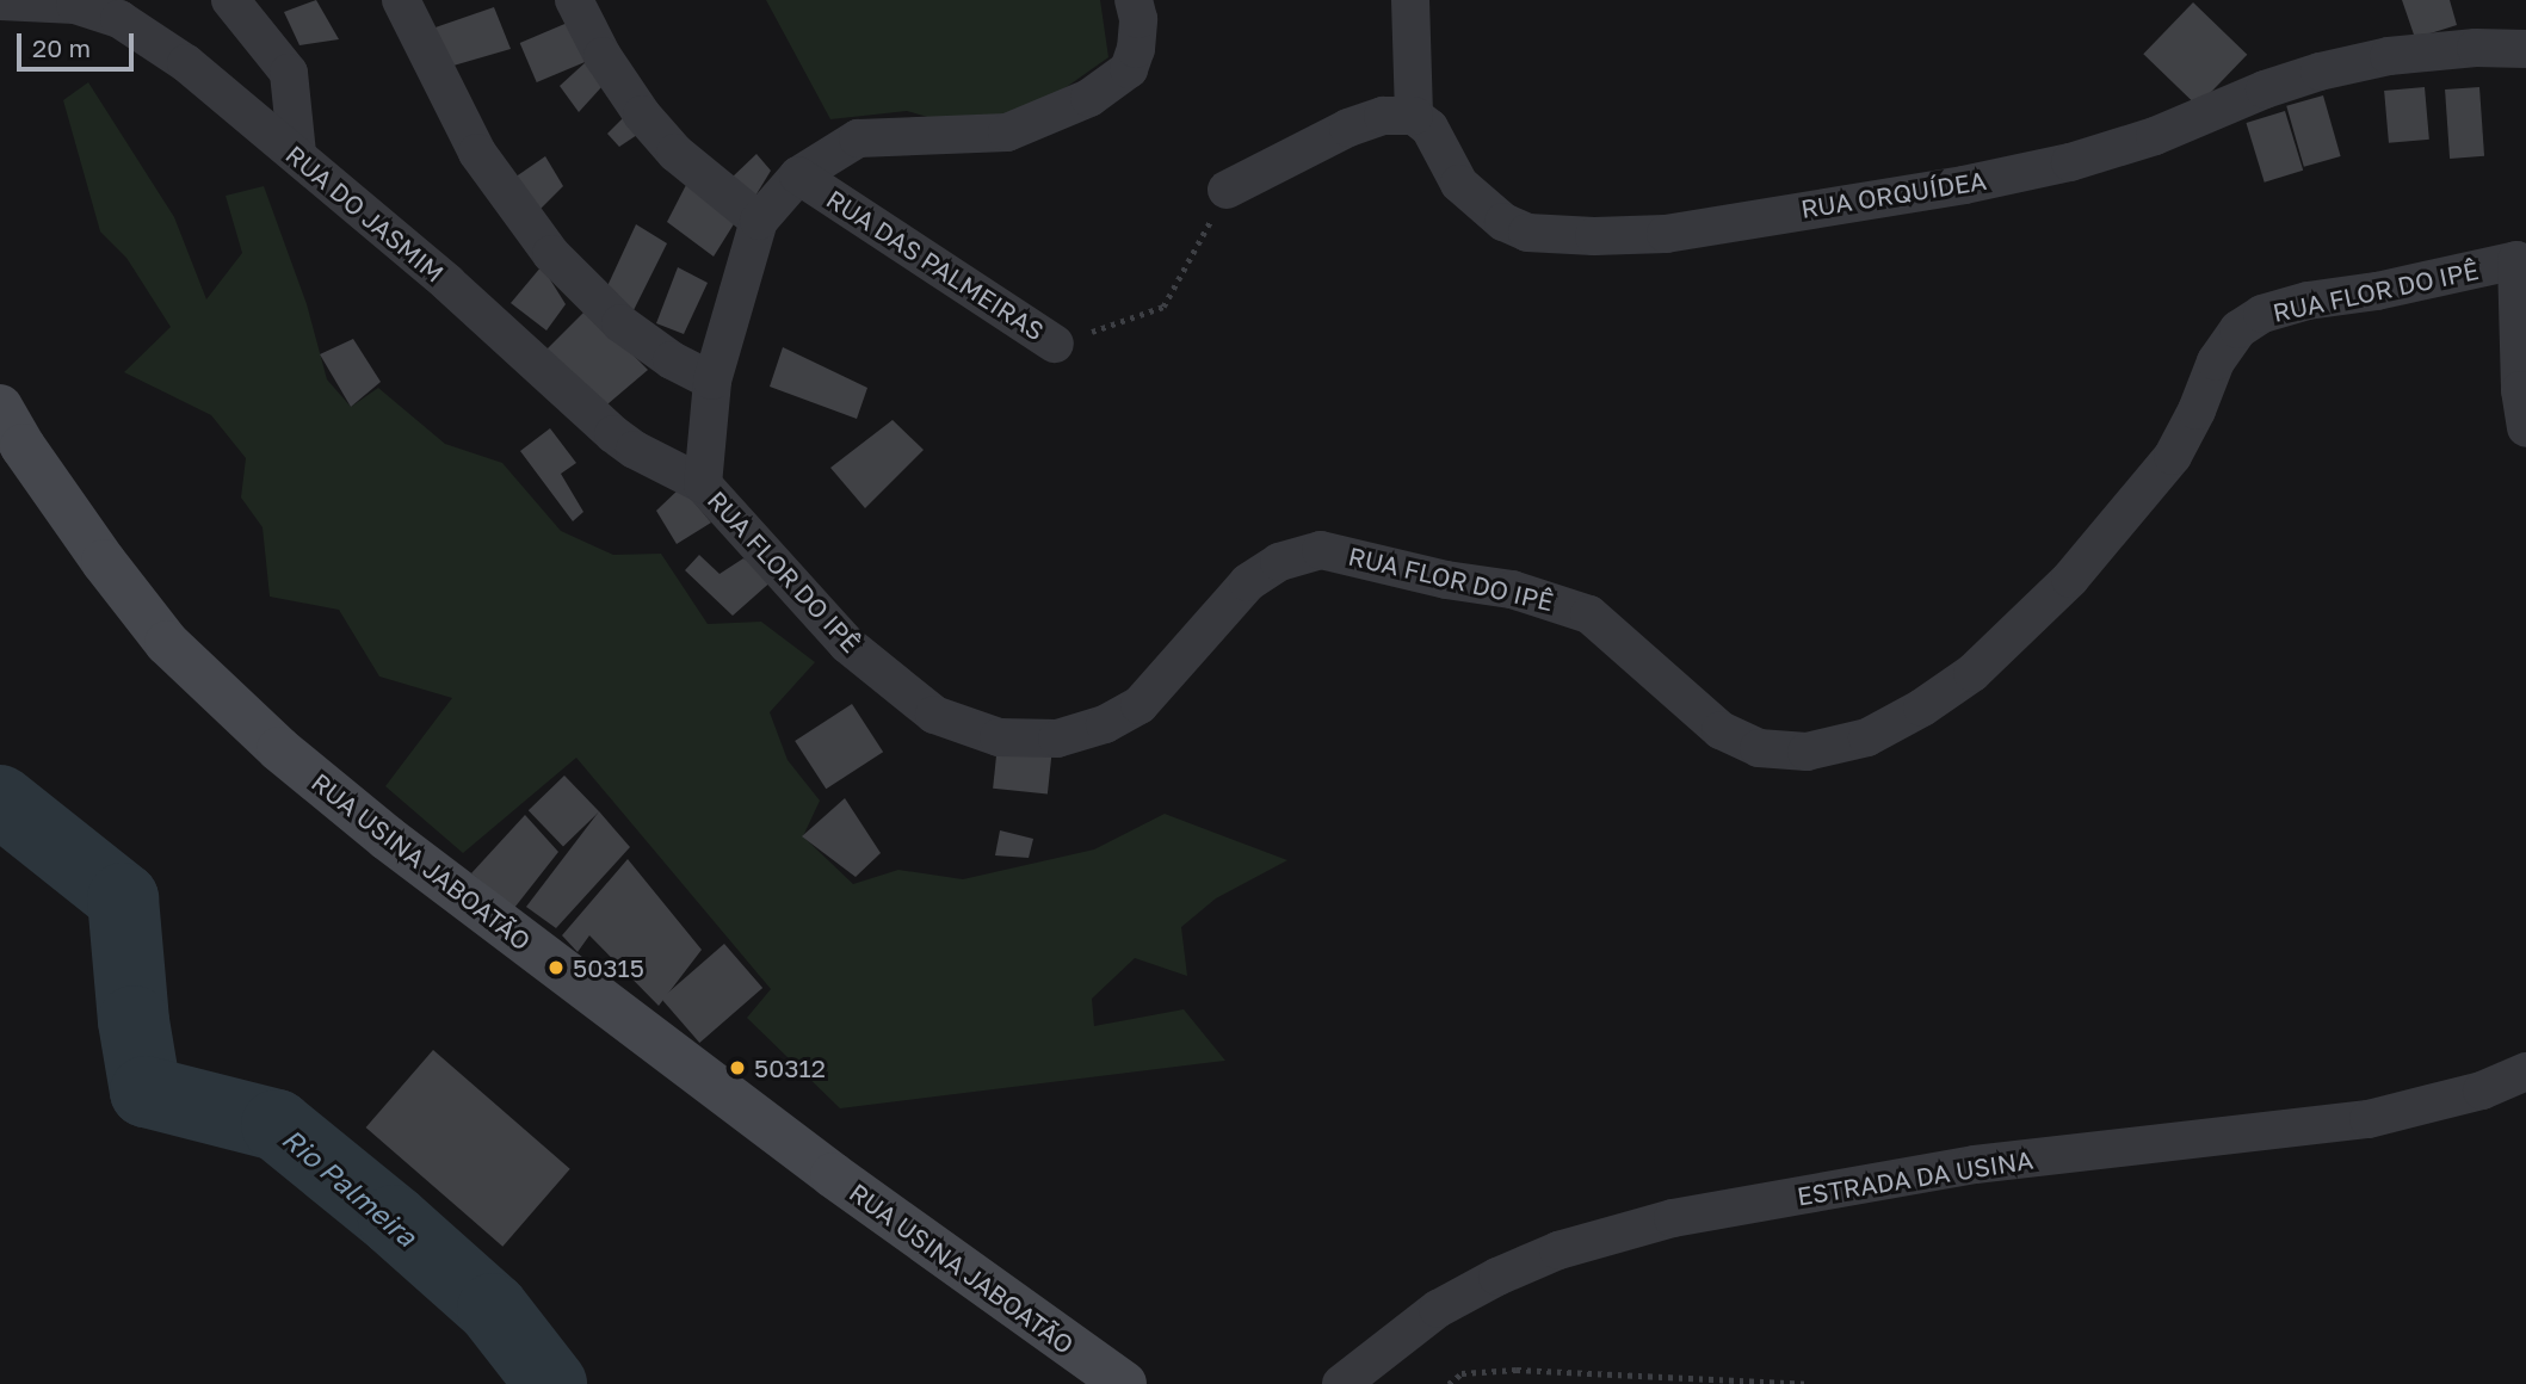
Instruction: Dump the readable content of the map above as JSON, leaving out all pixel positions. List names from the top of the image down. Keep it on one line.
{"streets":{"street":["RUA ORQUÍDEA","RUA DO JASMIM","RUA DAS PALMEIRAS","RUA FLOR DO IPÊ","RUA USINA JABOATÃO","ESTRADA DA USINA"]},"crossings":[["RUA DO JASMIM","RUA FLOR DO IPÊ"]],"water":["Rio Palmeira"],"places":["50315","50312"],"scale_bar":"20 m"}
